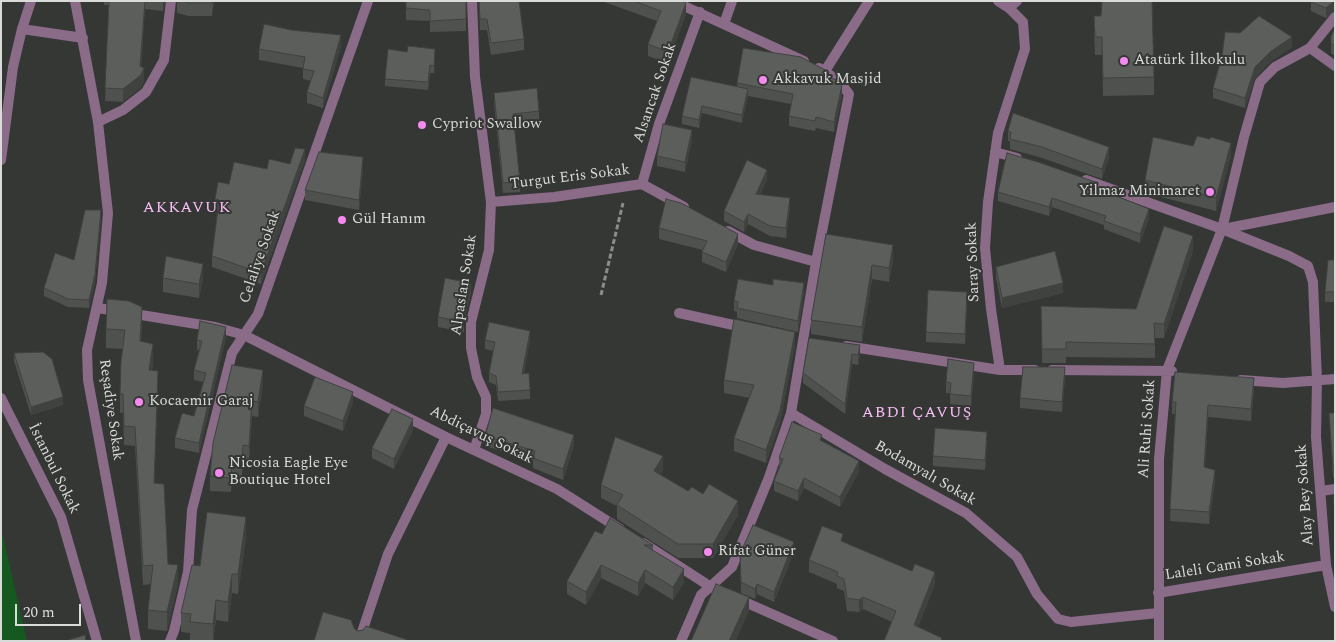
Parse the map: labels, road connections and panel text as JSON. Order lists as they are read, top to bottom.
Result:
{
  "streets": {
    "street": [
      "Alsancak Sokak",
      "Turgut Eris Sokak",
      "Celaliye Sokak",
      "Saray Sokak",
      "Alpaslan Sokak",
      "Reşadiye Sokak",
      "Ali Ruhi Sokak",
      "Abdiçavuş Sokak",
      "İstanbul Sokak",
      "Bodamyalı Sokak",
      "Alay Bey Sokak",
      "Laleli Cami Sokak"
    ]
  },
  "crossings": [
    ["Alsancak Sokak", "Turgut Eris Sokak"],
    ["Turgut Eris Sokak", "Alpaslan Sokak"],
    ["Celaliye Sokak", "Abdiçavuş Sokak"],
    ["Alpaslan Sokak", "Abdiçavuş Sokak"],
    ["Reşadiye Sokak", "Abdiçavuş Sokak"],
    ["Ali Ruhi Sokak", "Bodamyalı Sokak"],
    ["Ali Ruhi Sokak", "Alay Bey Sokak"],
    ["Ali Ruhi Sokak", "Laleli Cami Sokak"],
    ["Alay Bey Sokak", "Laleli Cami Sokak"]
  ],
  "districts": ["AKKAVUK", "ABDI ÇAVUŞ"],
  "places": [
    "Atatürk İlkokulu",
    "Akkavuk Masjid",
    "Cypriot Swallow",
    "Yilmaz Minimaret",
    "Gül Hanım",
    "Kocaemir Garaj",
    "Nicosia Eagle Eye Boutique Hotel",
    "Rifat Güner"
  ],
  "scale_bar": "20 m"
}
